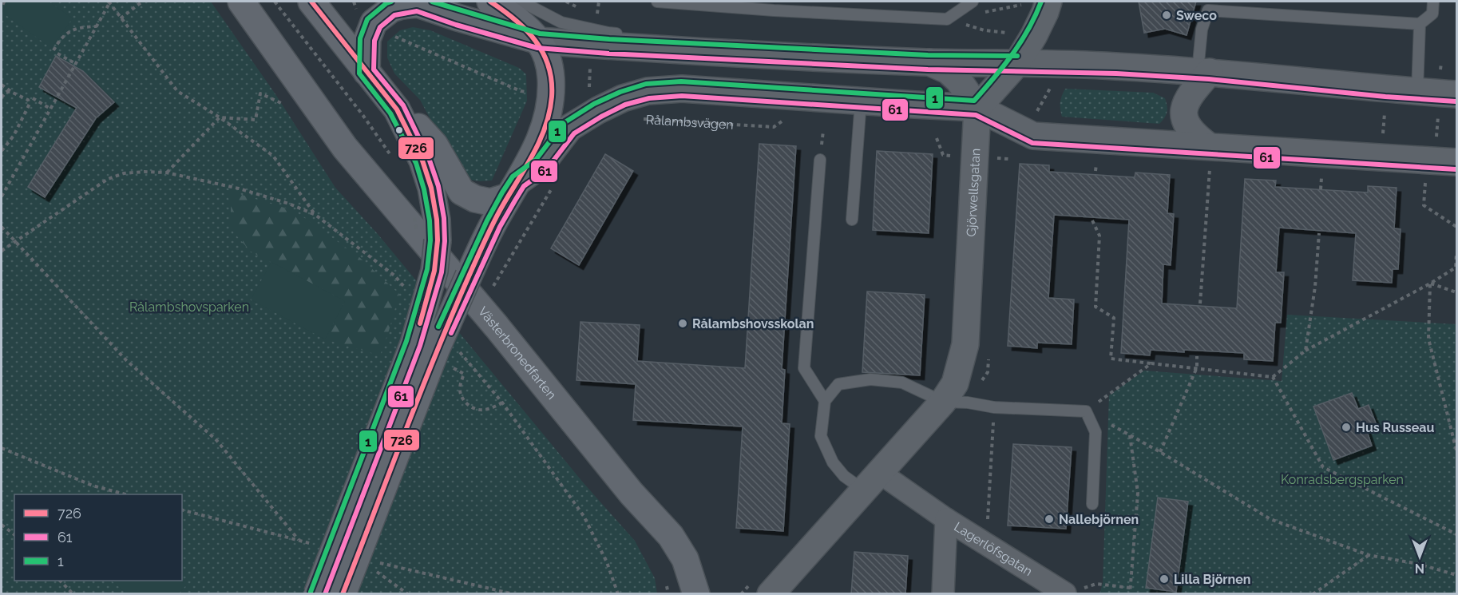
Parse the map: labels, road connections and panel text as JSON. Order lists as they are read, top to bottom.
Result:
{
  "streets": {
    "main road": ["Västerbronedfarten"],
    "street": ["Gjörwellsgatan", "Lagerlöfsgatan"],
    "path": ["Rålambsvägen"]
  },
  "crossings": [
    ["Gjörwellsgatan", "Lagerlöfsgatan"]
  ],
  "parks": ["Rålambshovsparken", "Konradsbergsparken"],
  "places": [
    "Sweco",
    "Rålambshovsskolan",
    "Hus Russeau",
    "Nallebjörnen",
    "Lilla Björnen"
  ],
  "lines": ["transit line 726", "transit line 1", "transit line 61"],
  "legend": ["726", "61", "1"],
  "north": "bottom"
}
